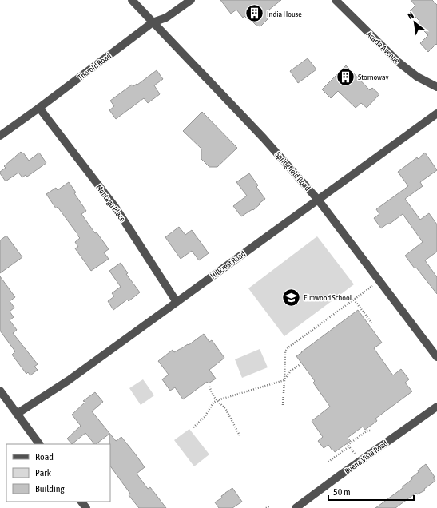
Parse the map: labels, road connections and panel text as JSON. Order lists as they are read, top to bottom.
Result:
{
  "streets": {
    "street": [
      "Acacia Avenue",
      "Thorold Road",
      "Springfield Road",
      "Montagu Place",
      "Hillcrest Road",
      "Buena Vista Road"
    ]
  },
  "crossings": [
    ["Thorold Road", "Springfield Road"],
    ["Thorold Road", "Montagu Place"],
    ["Springfield Road", "Hillcrest Road"],
    ["Montagu Place", "Hillcrest Road"]
  ],
  "places": {
    "building": ["India House", "Stornoway"],
    "school or university": ["Elmwood School"]
  },
  "legend": ["Road", "Park", "Building"],
  "scale_bar": "50 m",
  "north": "top left"
}
